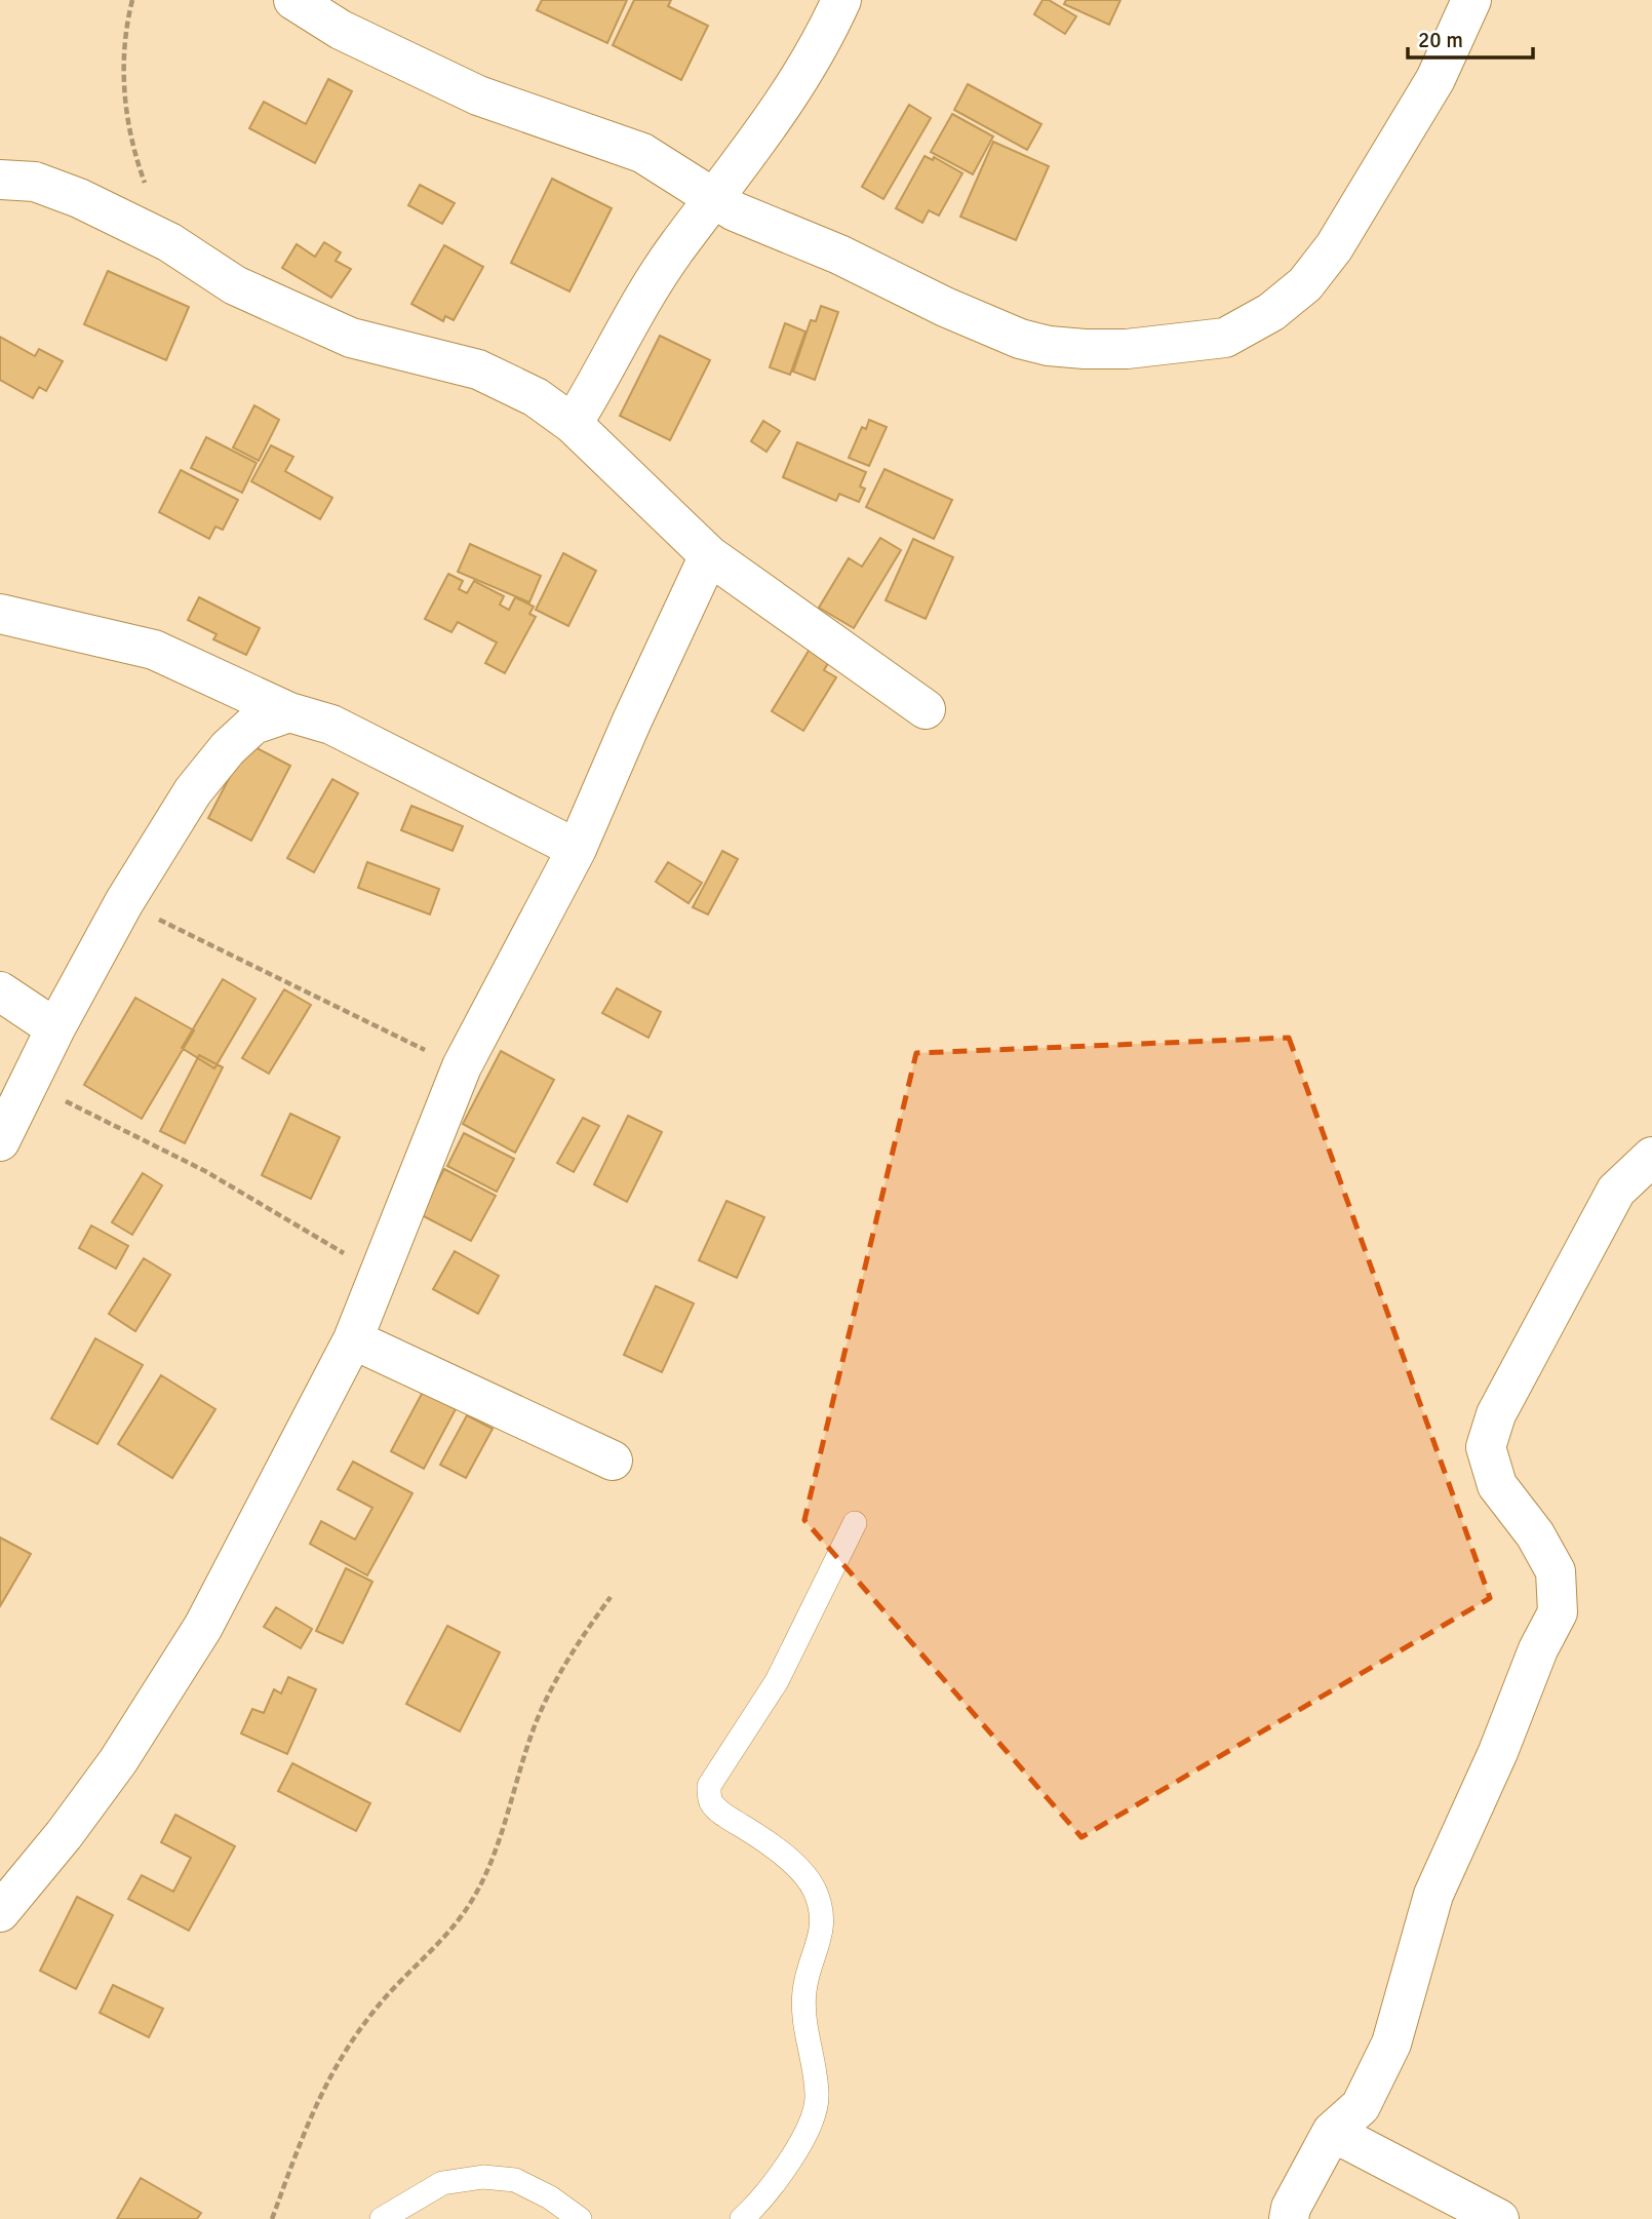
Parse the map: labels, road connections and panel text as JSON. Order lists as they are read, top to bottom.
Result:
{
  "scale_bar": "20 m"
}
